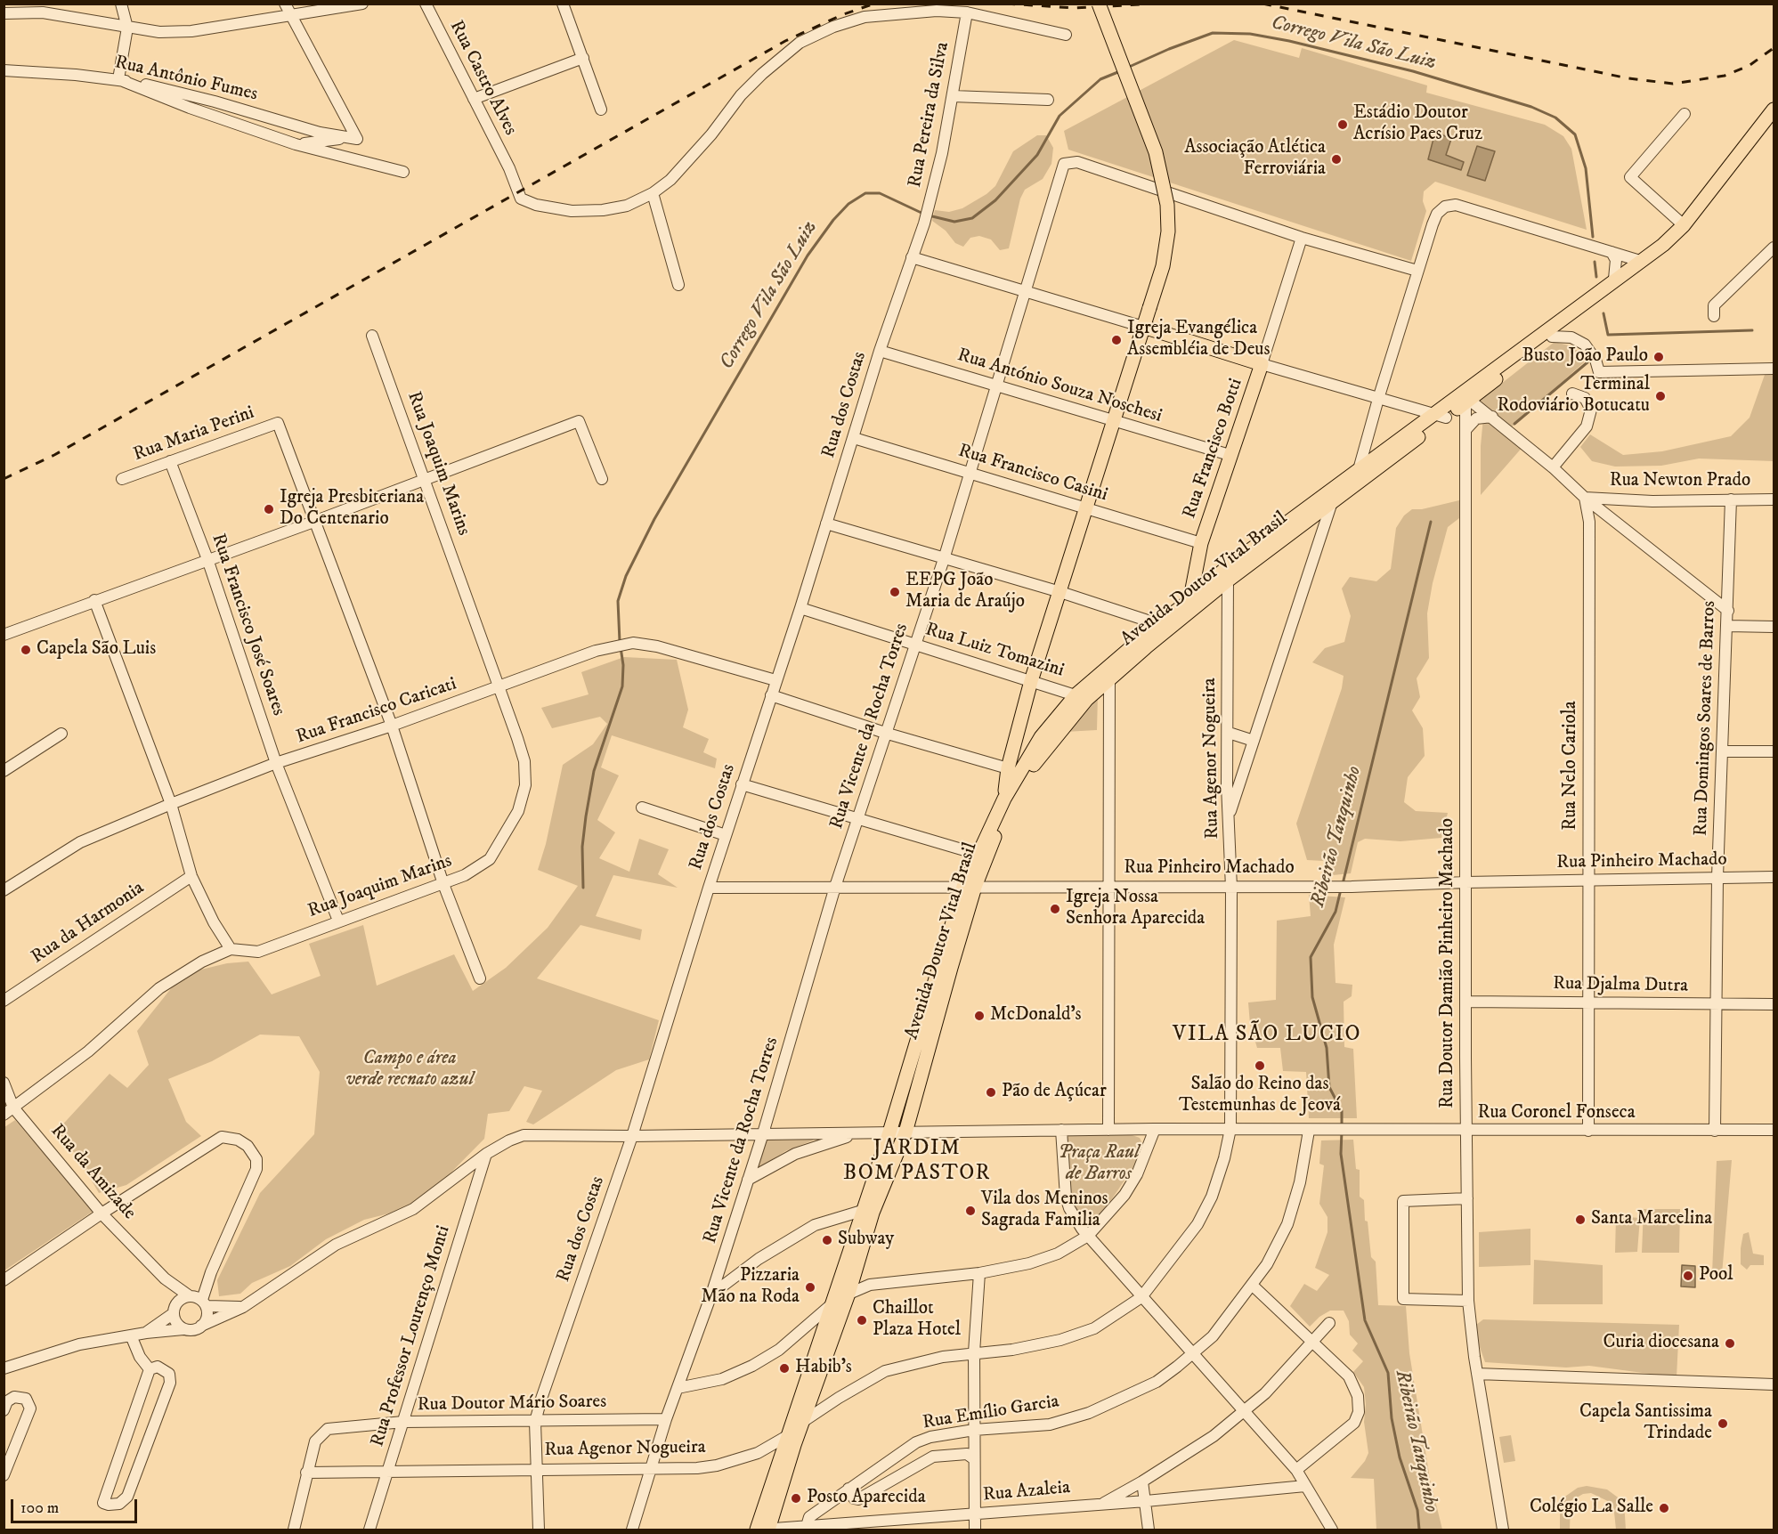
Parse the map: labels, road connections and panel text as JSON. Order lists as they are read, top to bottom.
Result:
{
  "streets": {
    "main road": ["Rua Francisco Botti", "Avenida Doutor Vital Brasil"],
    "street": [
      "Rua Castro Alves",
      "Rua Antônio Fumes",
      "Rua Pereira da Silva",
      "Rua António Souza Noschesi",
      "Rua dos Costas",
      "Rua Maria Perini",
      "Rua Joaquim Marins",
      "Rua Francisco Casini",
      "Rua Newton Prado",
      "Rua Francisco José Soares",
      "Rua Luiz Tomazini",
      "Rua Francisco Caricati",
      "Rua Domingos Soares de Barros",
      "Rua Vicente da Rocha Torres",
      "Rua Agenor Nogueira",
      "Rua Nelo Cariola",
      "Rua Pinheiro Machado",
      "Rua da Harmonia",
      "Rua Doutor Damião Pinheiro Machado",
      "Rua Djalma Dutra",
      "Rua Coronel Fonseca",
      "Rua da Amizade",
      "Rua Professor Lourenço Monti",
      "Rua Doutor Mário Soares",
      "Rua Emílio Garcia",
      "Rua Azaleia"
    ]
  },
  "crossings": [
    ["Rua Pereira da Silva", "Rua dos Costas"],
    ["Rua António Souza Noschesi", "Rua dos Costas"],
    ["Rua António Souza Noschesi", "Rua Francisco Botti"],
    ["Rua António Souza Noschesi", "Rua Vicente da Rocha Torres"],
    ["Rua dos Costas", "Rua Francisco Casini"],
    ["Rua dos Costas", "Rua Luiz Tomazini"],
    ["Rua dos Costas", "Rua Francisco Caricati"],
    ["Rua dos Costas", "Rua Agenor Nogueira"],
    ["Rua dos Costas", "Rua Pinheiro Machado"],
    ["Rua dos Costas", "Rua Doutor Mário Soares"],
    ["Rua Maria Perini", "Rua Francisco José Soares"],
    ["Rua Francisco Botti", "Rua Francisco Casini"],
    ["Rua Francisco Botti", "Avenida Doutor Vital Brasil"],
    ["Rua Francisco Botti", "Rua Vicente da Rocha Torres"],
    ["Rua Joaquim Marins", "Rua Francisco José Soares"],
    ["Rua Joaquim Marins", "Rua Francisco Caricati"],
    ["Rua Joaquim Marins", "Rua da Amizade"],
    ["Rua Francisco Casini", "Rua Vicente da Rocha Torres"],
    ["Rua Newton Prado", "Rua Domingos Soares de Barros"],
    ["Rua Newton Prado", "Rua Nelo Cariola"],
    ["Avenida Doutor Vital Brasil", "Rua Luiz Tomazini"],
    ["Avenida Doutor Vital Brasil", "Rua Agenor Nogueira"],
    ["Avenida Doutor Vital Brasil", "Rua Pinheiro Machado"],
    ["Avenida Doutor Vital Brasil", "Rua Doutor Damião Pinheiro Machado"],
    ["Avenida Doutor Vital Brasil", "Rua Coronel Fonseca"],
    ["Avenida Doutor Vital Brasil", "Rua Azaleia"],
    ["Rua Francisco José Soares", "Rua Francisco Caricati"],
    ["Rua Luiz Tomazini", "Rua Vicente da Rocha Torres"],
    ["Rua Domingos Soares de Barros", "Rua Pinheiro Machado"],
    ["Rua Domingos Soares de Barros", "Rua Djalma Dutra"],
    ["Rua Domingos Soares de Barros", "Rua Coronel Fonseca"],
    ["Rua Vicente da Rocha Torres", "Rua Agenor Nogueira"],
    ["Rua Vicente da Rocha Torres", "Rua Pinheiro Machado"],
    ["Rua Vicente da Rocha Torres", "Rua Doutor Mário Soares"],
    ["Rua Agenor Nogueira", "Rua Pinheiro Machado"],
    ["Rua Agenor Nogueira", "Rua Coronel Fonseca"],
    ["Rua Agenor Nogueira", "Rua Professor Lourenço Monti"],
    ["Rua Agenor Nogueira", "Rua Doutor Mário Soares"],
    ["Rua Nelo Cariola", "Rua Pinheiro Machado"],
    ["Rua Nelo Cariola", "Rua Djalma Dutra"],
    ["Rua Nelo Cariola", "Rua Coronel Fonseca"],
    ["Rua Pinheiro Machado", "Rua Doutor Damião Pinheiro Machado"],
    ["Rua Doutor Damião Pinheiro Machado", "Rua Djalma Dutra"],
    ["Rua Doutor Damião Pinheiro Machado", "Rua Coronel Fonseca"],
    ["Rua Coronel Fonseca", "Rua Emílio Garcia"],
    ["Rua Professor Lourenço Monti", "Rua Doutor Mário Soares"],
    ["Rua Emílio Garcia", "Rua Azaleia"]
  ],
  "districts": ["VILA SÃO LUCIO", "JARDIM BOM PASTOR"],
  "water": ["Corrego Vila São Luiz", "Ribeirão Tanquinho"],
  "parks": ["Campo e área verde recnato azul", "Praça Raul de Barros"],
  "places": [
    "Estádio Doutor Acrísio Paes Cruz",
    "Associação Atlética Ferroviária",
    "Igreja Evangélica Assembléia de Deus",
    "Busto João Paulo",
    "Terminal Rodoviário Botucatu",
    "Igreja Presbiteriana Do Centenario",
    "EEPG João Maria de Araújo",
    "Capela São Luis",
    "Igreja Nossa Senhora Aparecida",
    "McDonald's",
    "Salão do Reino das Testemunhas de Jeová",
    "Pão de Açúcar",
    "Vila dos Meninos Sagrada Familia",
    "Santa Marcelina",
    "Subway",
    "Pool",
    "Pizzaria Mão na Roda",
    "Chaillot Plaza Hotel",
    "Curia diocesana",
    "Habib's",
    "Capela Santissima Trindade",
    "Posto Aparecida",
    "Colégio La Salle"
  ],
  "scale_bar": "100 m"
}
